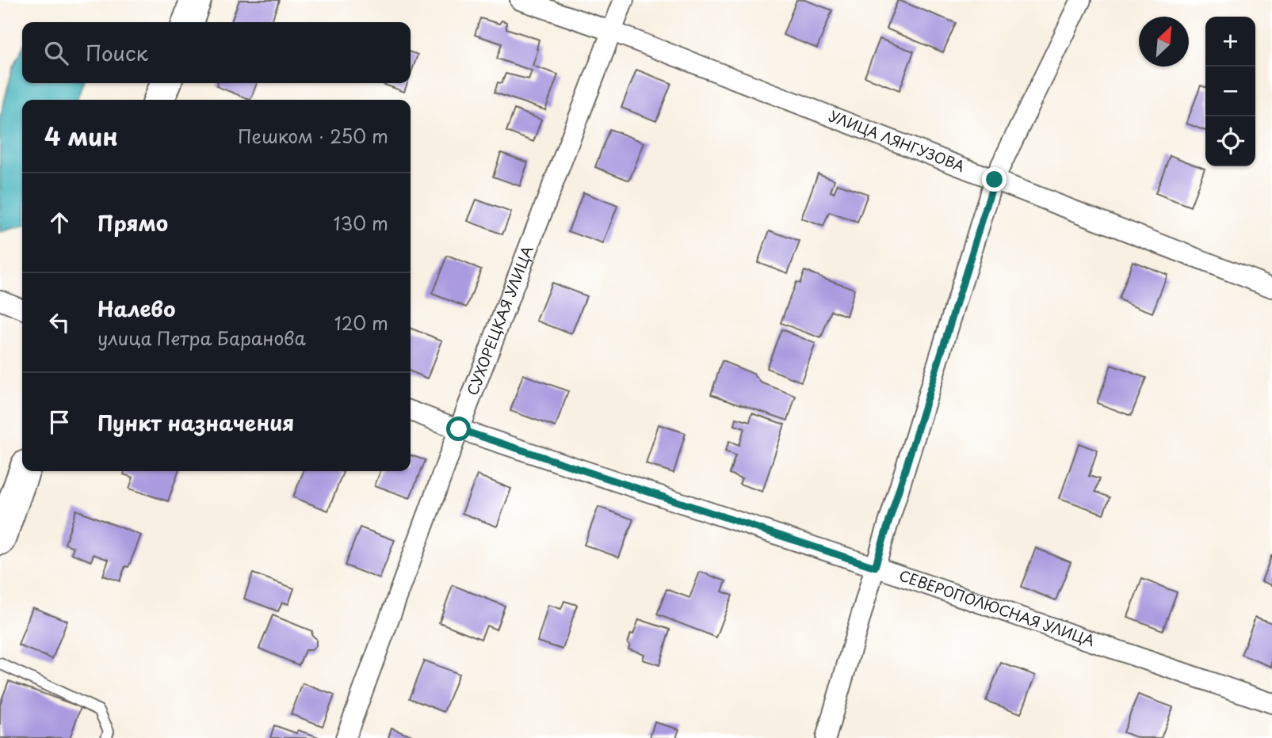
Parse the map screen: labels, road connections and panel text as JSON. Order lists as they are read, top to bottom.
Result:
{
  "streets": {
    "street": ["УЛИЦА ЛЯНГУЗОВА", "СУХОРЕЦКАЯ УЛИЦА", "СЕВЕРОПОЛЮСНАЯ УЛИЦА"]
  },
  "crossings": [
    ["УЛИЦА ЛЯНГУЗОВА", "СУХОРЕЦКАЯ УЛИЦА"],
    ["СУХОРЕЦКАЯ УЛИЦА", "СЕВЕРОПОЛЮСНАЯ УЛИЦА"]
  ],
  "north": "top right",
  "page": {
    "map_buttons": ["+", "−"],
    "search": "Поиск",
    "heading": ["4 мин", "Пешком · 250 m"],
    "list": [
      ["Прямо", "130 m"],
      ["Налево", "улица Петра Баранова", "120 m"],
      "Пункт назначения"
    ]
  }
}
